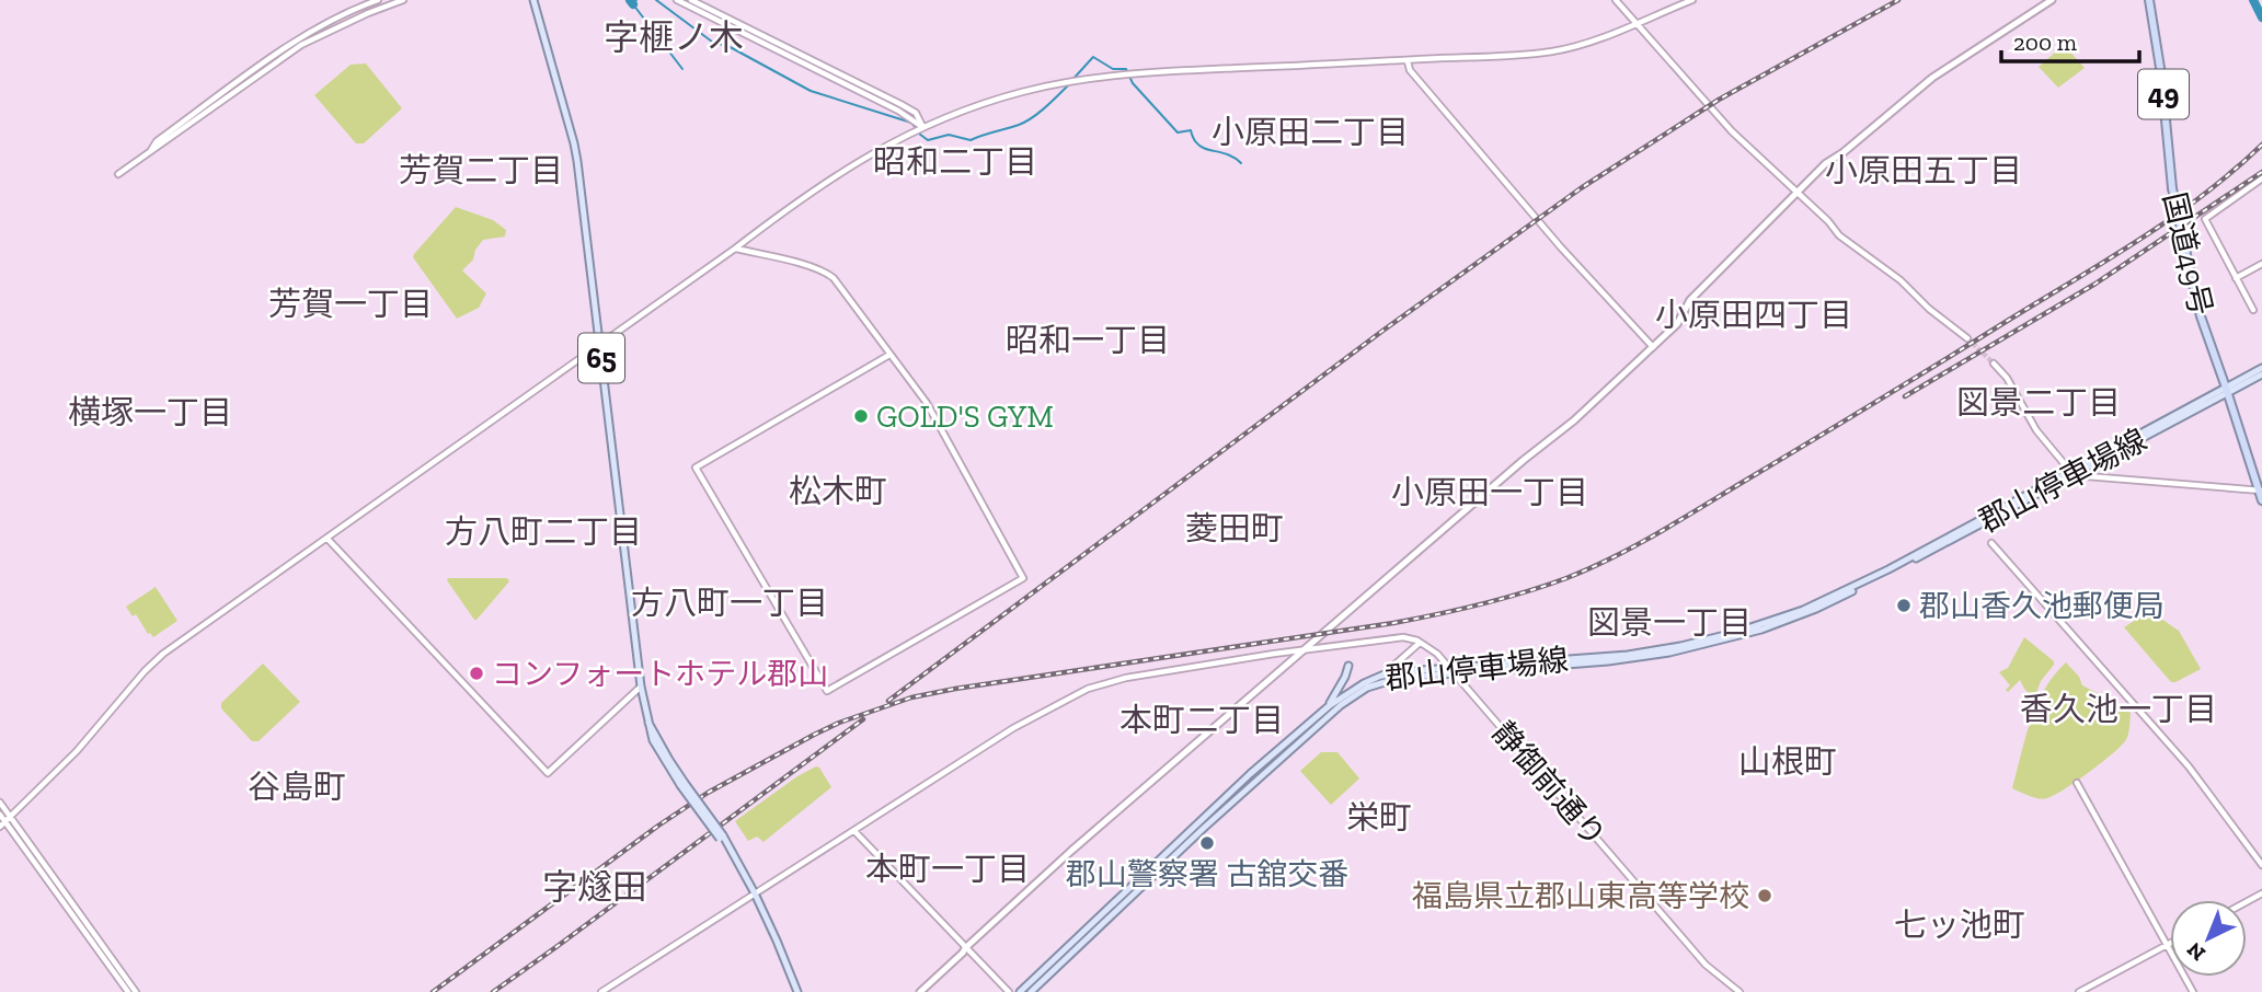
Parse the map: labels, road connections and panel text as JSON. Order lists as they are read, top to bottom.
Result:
{
  "streets": {
    "highway": ["49", "国道49号"],
    "main road": ["65", "郡山停車場線"],
    "street": ["静御前通り"]
  },
  "crossings": [
    ["国道49号", "郡山停車場線"],
    ["郡山停車場線", "静御前通り"]
  ],
  "districts": [
    "字榧ノ木",
    "小原田二丁目",
    "昭和二丁目",
    "芳賀二丁目",
    "小原田五丁目",
    "芳賀一丁目",
    "小原田四丁目",
    "昭和一丁目",
    "図景二丁目",
    "横塚一丁目",
    "松木町",
    "小原田一丁目",
    "菱田町",
    "方八町二丁目",
    "方八町一丁目",
    "図景一丁目",
    "香久池一丁目",
    "本町二丁目",
    "山根町",
    "谷島町",
    "栄町",
    "本町一丁目",
    "字燧田",
    "七ッ池町"
  ],
  "places": [
    "GOLD'S GYM",
    "郡山香久池郵便局",
    "コンフォートホテル郡山",
    "郡山警察署 古舘交番",
    "福島県立郡山東高等学校"
  ],
  "scale_bar": "200 m",
  "north": "bottom left"
}
